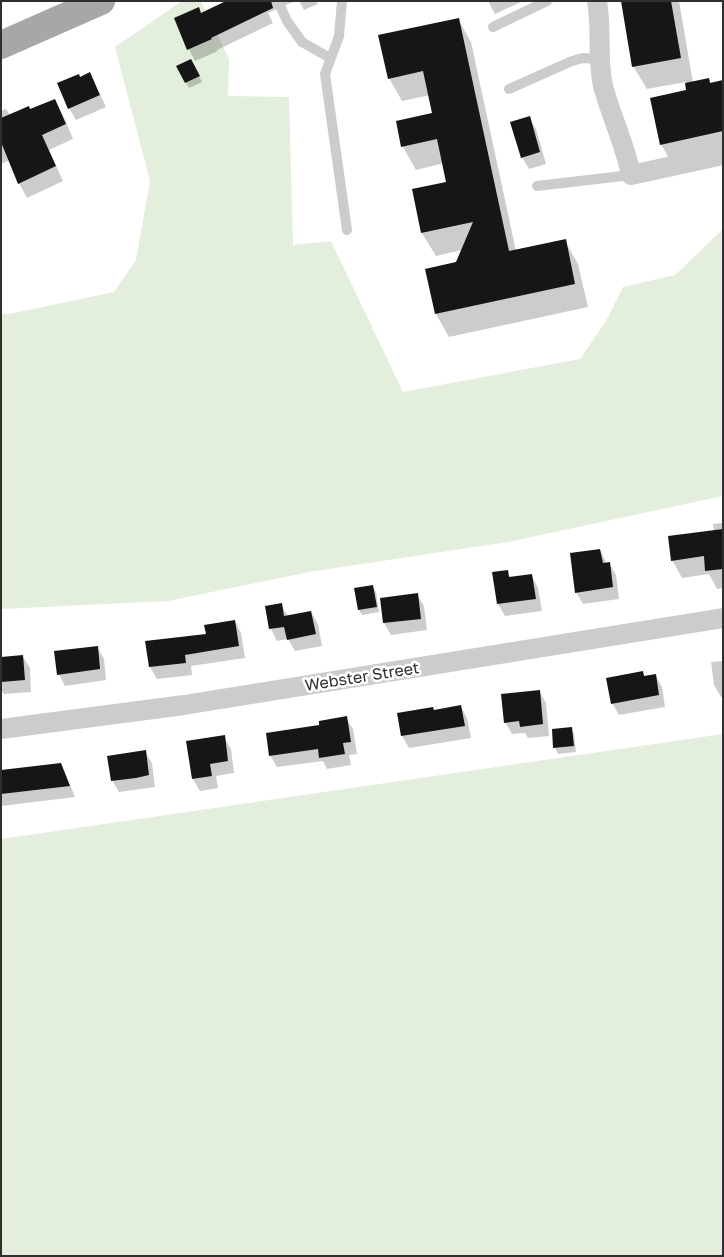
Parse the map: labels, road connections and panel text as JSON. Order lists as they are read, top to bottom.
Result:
{
  "streets": {
    "street": ["Webster Street"]
  }
}
